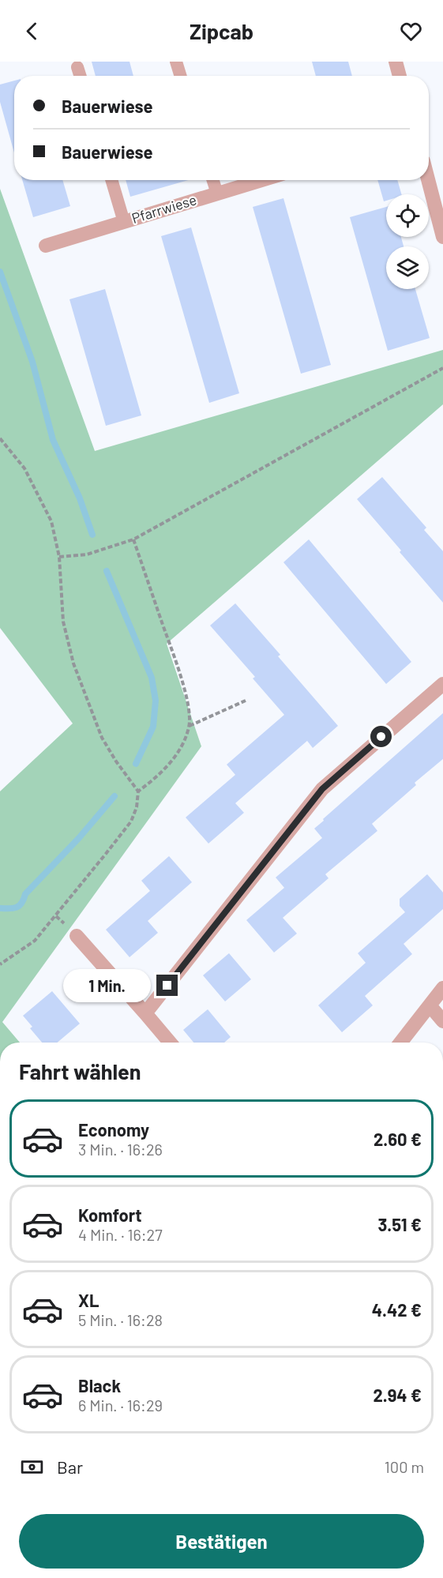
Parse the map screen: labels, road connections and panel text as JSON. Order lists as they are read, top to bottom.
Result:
{
  "streets": {
    "street": ["Pfarrwiese"]
  },
  "page": {
    "header": "Zipcab",
    "banner": ["Bauerwiese", "Bauerwiese"],
    "bubble": "1 Min.",
    "heading": "Fahrt wählen",
    "list": [
      {
        "name": "Economy",
        "note": "3 Min. · 16:26",
        "value": "2.60 €"
      },
      {
        "name": "Komfort",
        "note": "4 Min. · 16:27",
        "value": "3.51 €"
      },
      {
        "name": "XL",
        "note": "5 Min. · 16:28",
        "value": "4.42 €"
      },
      {
        "name": "Black",
        "note": "6 Min. · 16:29",
        "value": "2.94 €"
      }
    ],
    "pay": ["Bar", "100 m"],
    "buttons": "Bestätigen"
  }
}
